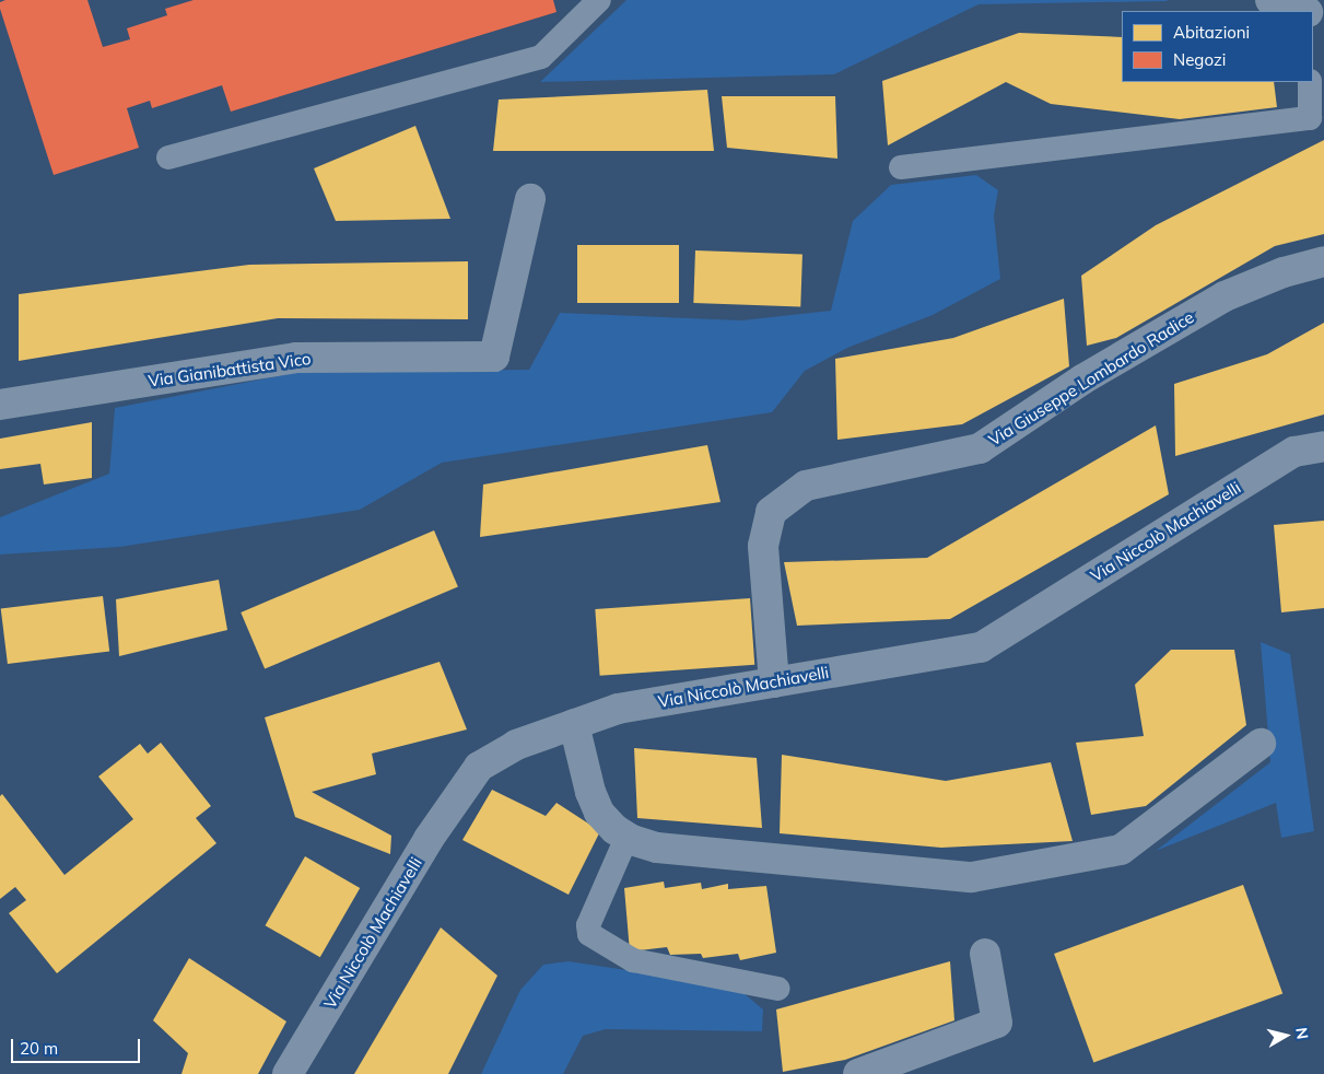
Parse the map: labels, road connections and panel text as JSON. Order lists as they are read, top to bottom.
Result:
{
  "streets": {
    "street": ["Via Gianibattista Vico", "Via Giuseppe Lombardo Radice", "Via Niccolò Machiavelli"]
  },
  "crossings": [
    ["Via Giuseppe Lombardo Radice", "Via Niccolò Machiavelli"]
  ],
  "legend": ["Abitazioni", "Negozi"],
  "scale_bar": "20 m",
  "north": "right"
}
